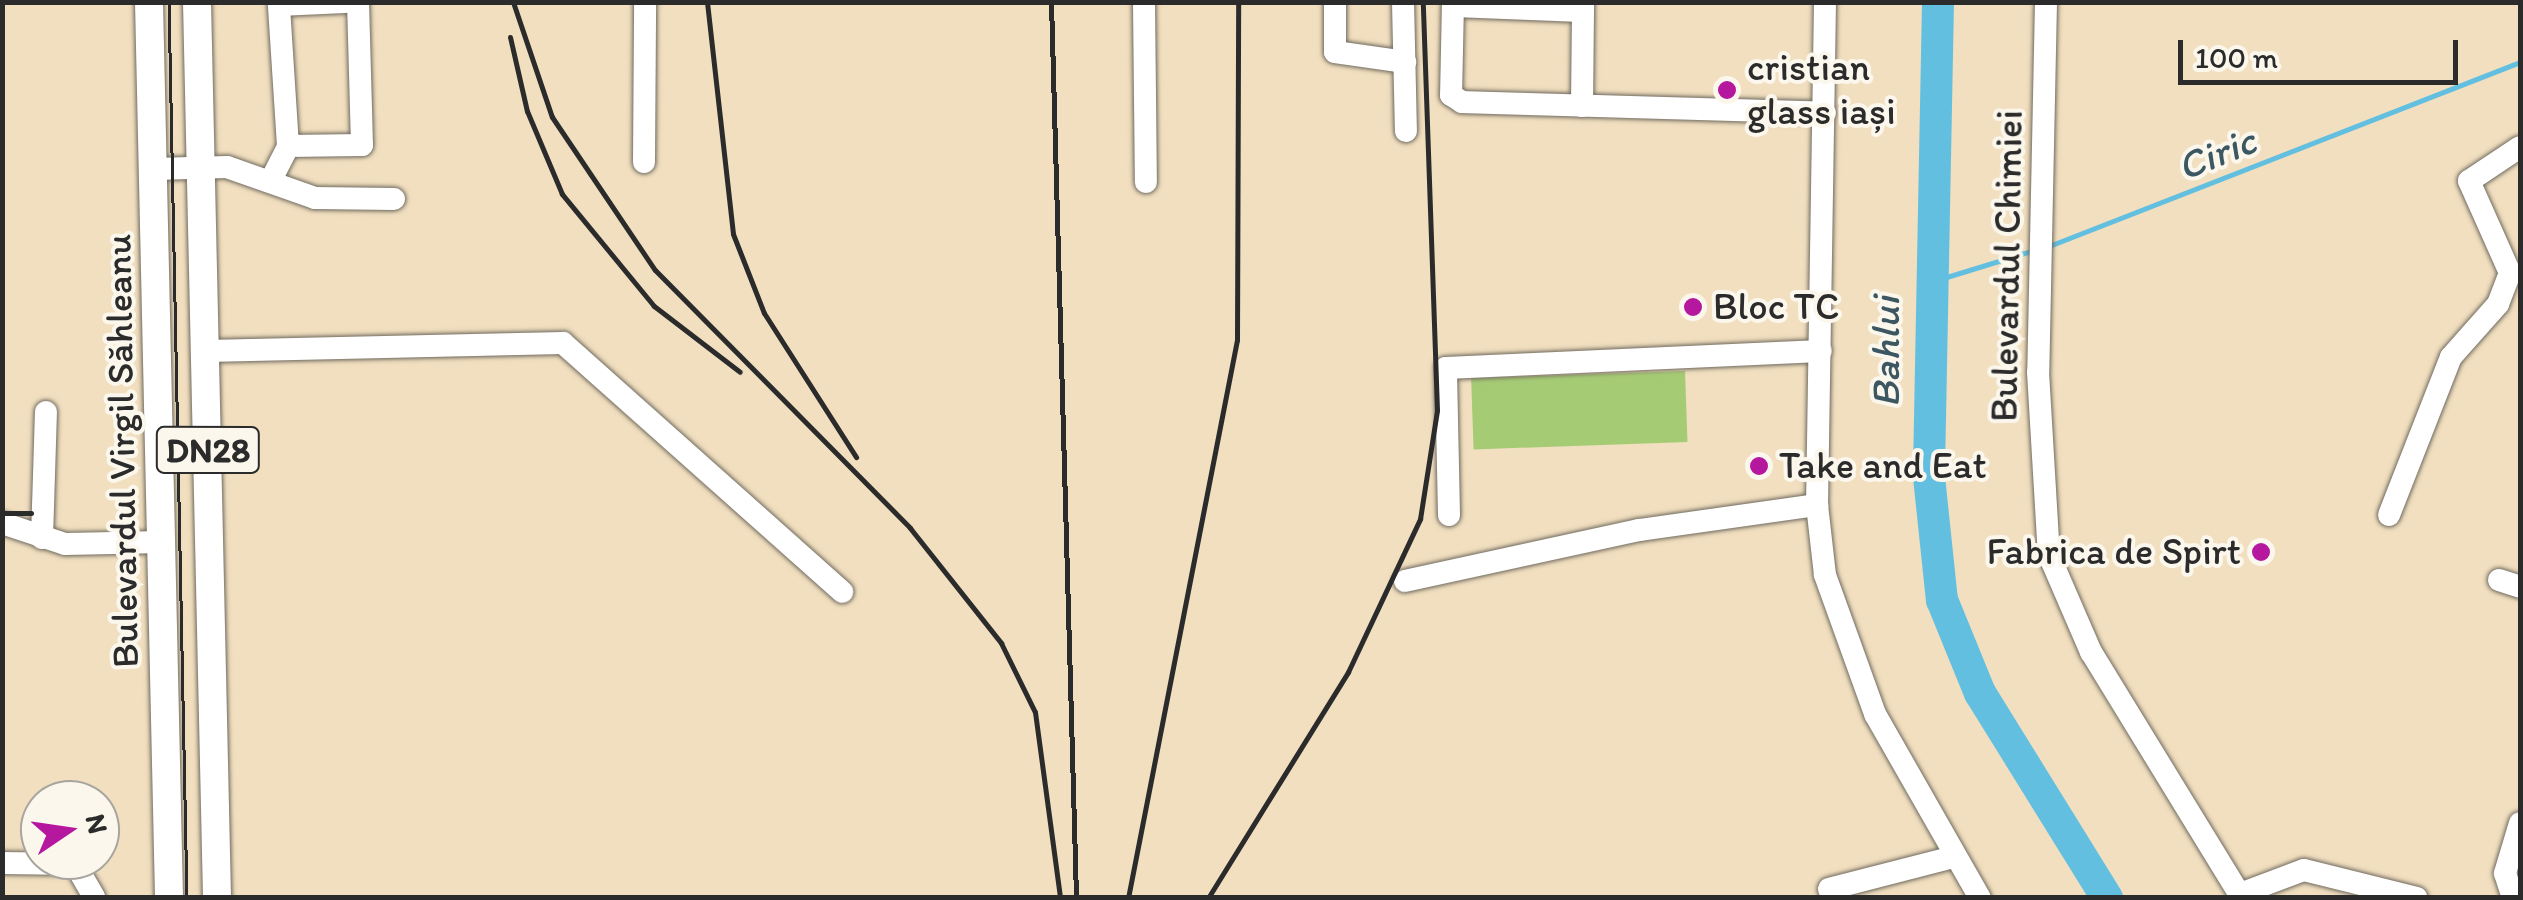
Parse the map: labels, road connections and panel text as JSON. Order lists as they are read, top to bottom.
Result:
{
  "streets": {
    "main road": ["DN28", "Bulevardul Virgil Săhleanu"],
    "street": ["Bulevardul Chimiei"]
  },
  "water": ["Ciric", "Bahlui"],
  "places": [
    "cristian glass iași",
    "Bloc TC",
    "Take and Eat",
    "Fabrica de Spirt"
  ],
  "scale_bar": "100 m",
  "north": "right"
}
